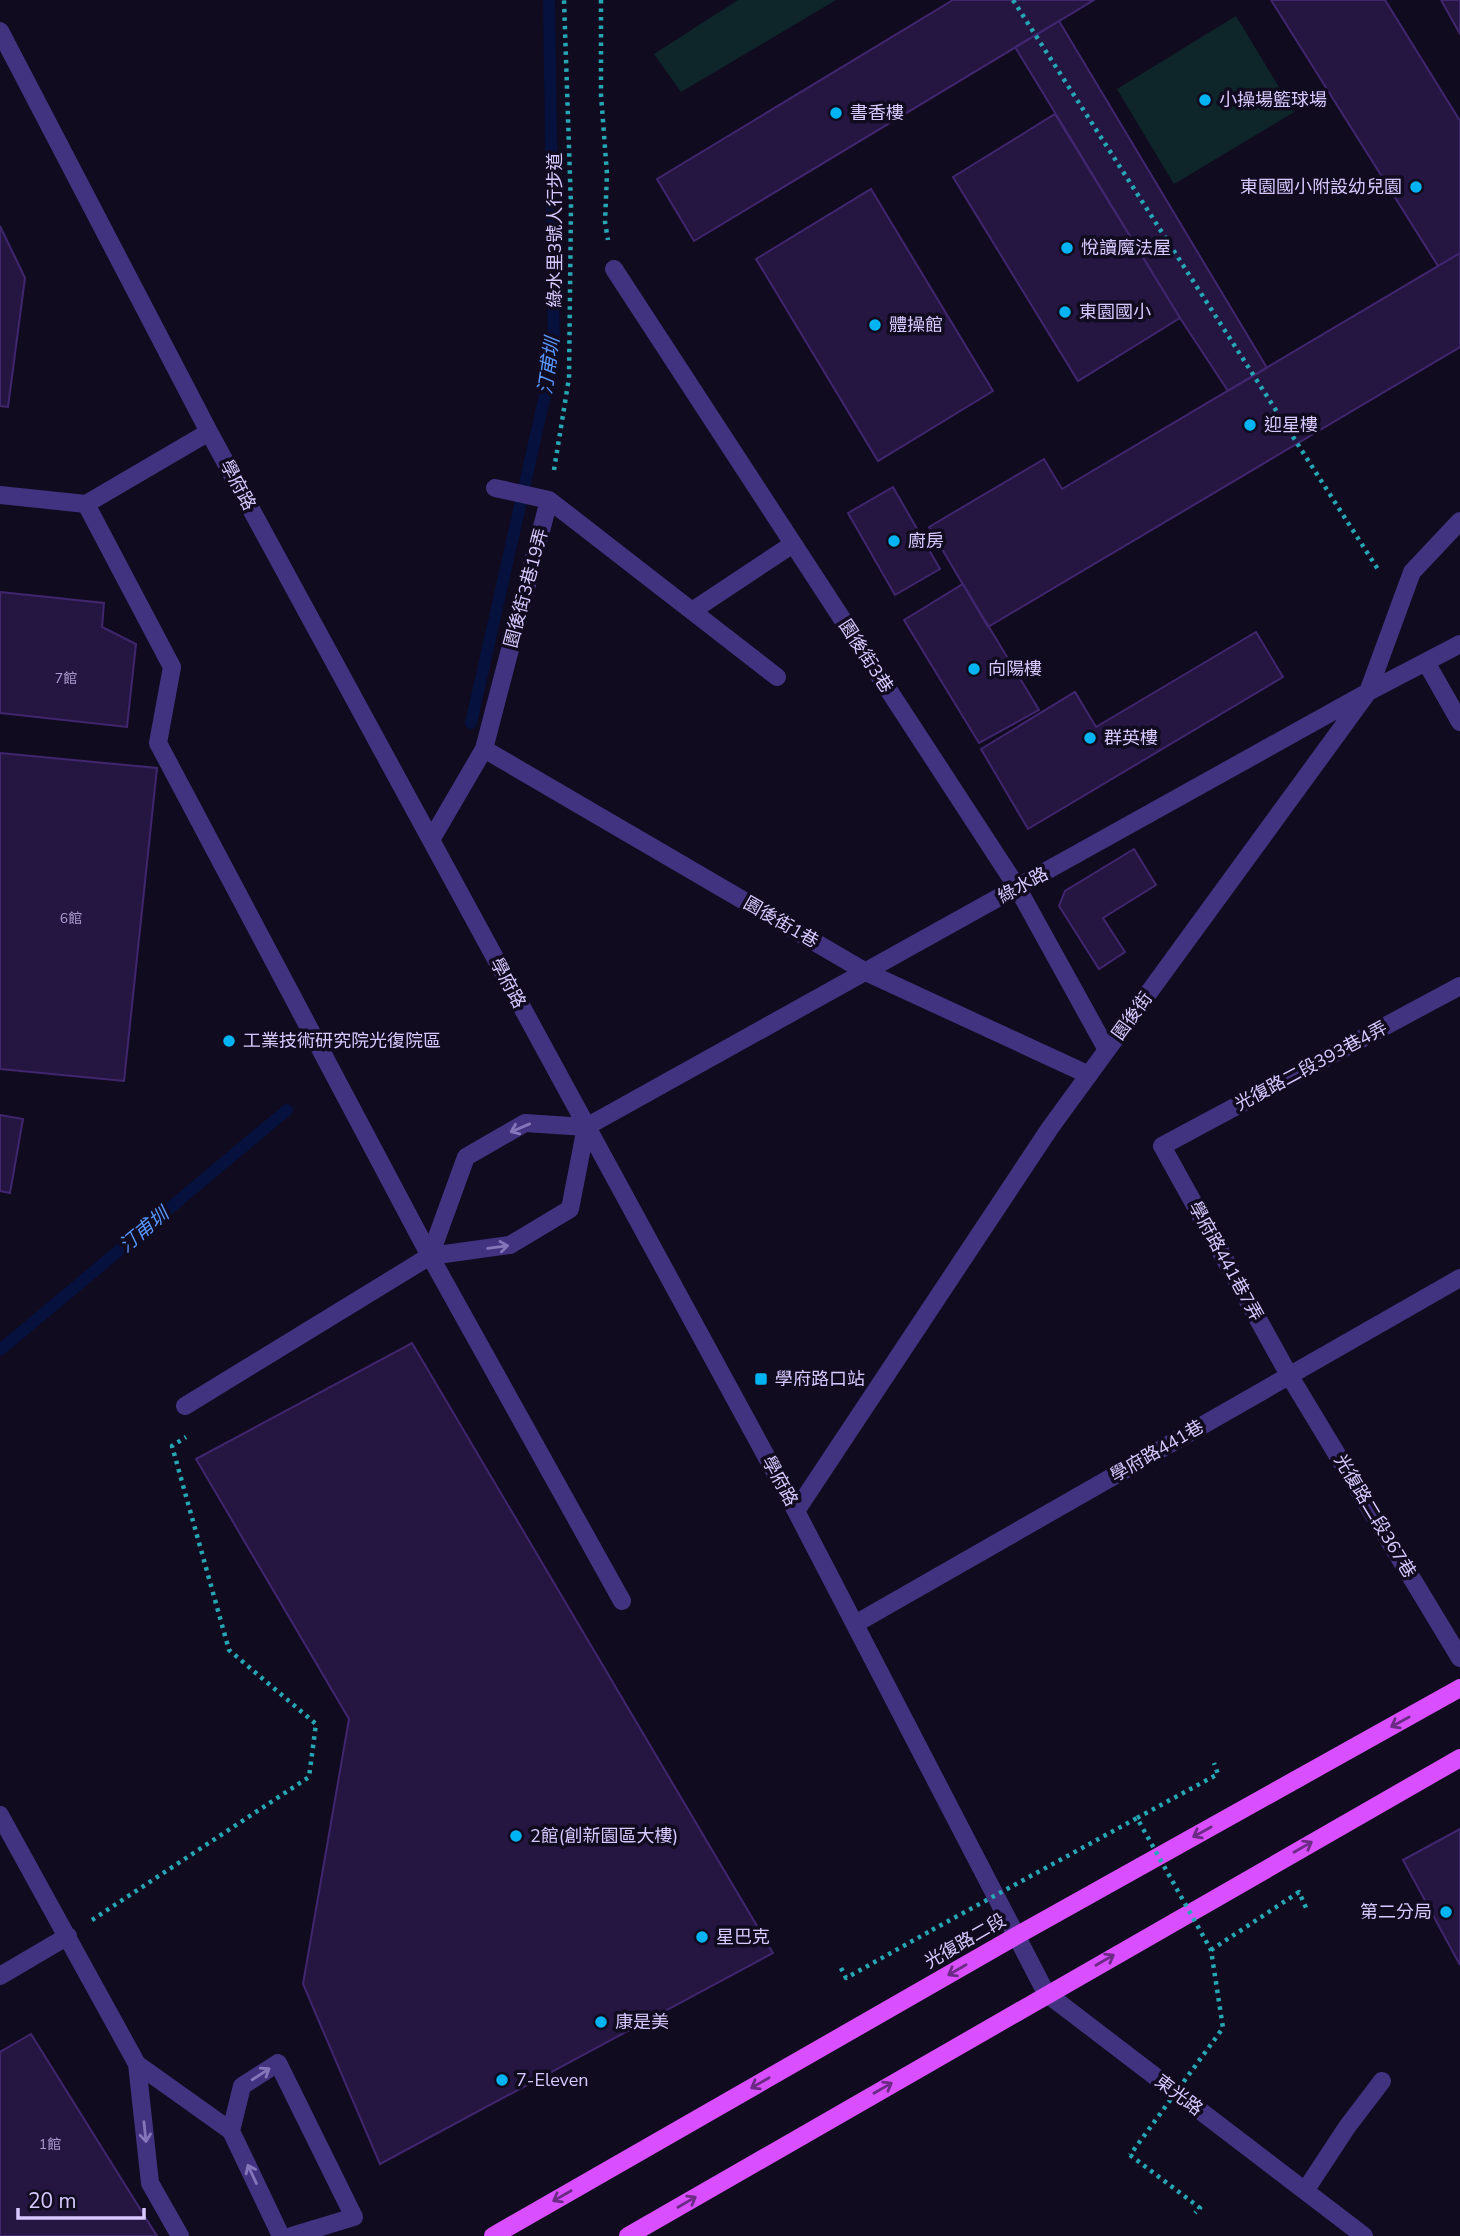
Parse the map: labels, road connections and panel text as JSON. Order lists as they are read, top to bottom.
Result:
{
  "streets": {
    "main road": ["光復路二段"],
    "street": [
      "學府路",
      "園後街3巷19弄",
      "園後街3巷",
      "綠水路",
      "園後街1巷",
      "園後街",
      "光復路二段393巷4弄",
      "學府路441巷7弄",
      "學府路441巷",
      "光復路二段367巷",
      "東光路"
    ],
    "path": ["綠水里3號人行步道"]
  },
  "crossings": [
    ["綠水里3號人行步道", "園後街3巷19弄"],
    ["學府路", "園後街3巷19弄"],
    ["學府路", "綠水路"],
    ["學府路", "園後街"],
    ["學府路", "學府路441巷"],
    ["學府路", "光復路二段"],
    ["學府路", "東光路"],
    ["園後街3巷19弄", "園後街1巷"],
    ["園後街3巷", "綠水路"],
    ["園後街3巷", "園後街"],
    ["綠水路", "園後街1巷"],
    ["綠水路", "園後街"],
    ["園後街1巷", "園後街"],
    ["光復路二段393巷4弄", "學府路441巷7弄"],
    ["學府路441巷7弄", "學府路441巷"],
    ["學府路441巷7弄", "光復路二段367巷"],
    ["學府路441巷", "光復路二段367巷"],
    ["光復路二段", "東光路"]
  ],
  "water": ["汀甫圳"],
  "places": {
    "other": [
      "小操場籃球場",
      "書香樓",
      "東園國小附設幼兒園",
      "悅讀魔法屋",
      "東園國小",
      "體操館",
      "迎星樓",
      "廚房",
      "向陽樓",
      "群英樓",
      "工業技術研究院光復院區",
      "2館(創新園區大樓)",
      "第二分局",
      "星巴克",
      "康是美",
      "7-Eleven"
    ],
    "transit": ["學府路口站"]
  },
  "house_numbers": ["7館", "6館", "1館"],
  "scale_bar": "20 m"
}
